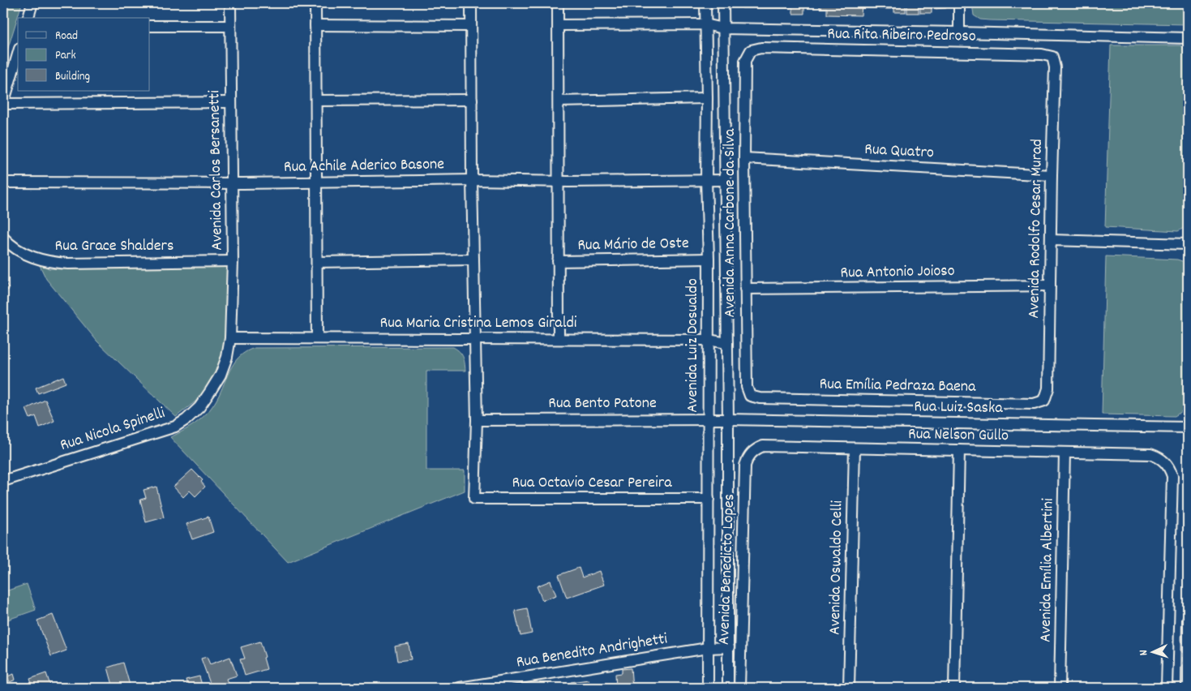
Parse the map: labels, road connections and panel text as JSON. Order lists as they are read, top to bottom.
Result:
{
  "streets": {
    "street": [
      "Rua Rita Ribeiro Pedroso",
      "Rua Quatro",
      "Rua Achile Aderico Basone",
      "Avenida Carlos Bersanetti",
      "Avenida Anna Carbone da Silva",
      "Avenida Rodolfo Cesar Murad",
      "Rua Mário de Oste",
      "Rua Grace Shalders",
      "Rua Antonio Joioso",
      "Rua Maria Cristina Lemos Giraldi",
      "Avenida Luiz Dosualdo",
      "Rua Emília Pedraza Baena",
      "Rua Bento Patone",
      "Rua Luiz Saska",
      "Rua Nicola Spinelli",
      "Rua Nelson Gullo",
      "Rua Octavio Cesar Pereira",
      "Avenida Oswaldo Celli",
      "Avenida Benedicto Lopes",
      "Avenida Emília Albertini",
      "Rua Benedito Andrighetti"
    ]
  },
  "crossings": [
    ["Rua Rita Ribeiro Pedroso", "Avenida Anna Carbone da Silva"],
    ["Rua Rita Ribeiro Pedroso", "Avenida Rodolfo Cesar Murad"],
    ["Rua Quatro", "Avenida Anna Carbone da Silva"],
    ["Rua Quatro", "Avenida Rodolfo Cesar Murad"],
    ["Rua Achile Aderico Basone", "Avenida Carlos Bersanetti"],
    ["Rua Achile Aderico Basone", "Avenida Luiz Dosualdo"],
    ["Avenida Carlos Bersanetti", "Rua Grace Shalders"],
    ["Avenida Carlos Bersanetti", "Rua Maria Cristina Lemos Giraldi"],
    ["Avenida Carlos Bersanetti", "Rua Nicola Spinelli"],
    ["Avenida Anna Carbone da Silva", "Rua Antonio Joioso"],
    ["Avenida Anna Carbone da Silva", "Rua Emília Pedraza Baena"],
    ["Avenida Rodolfo Cesar Murad", "Rua Antonio Joioso"],
    ["Avenida Rodolfo Cesar Murad", "Rua Emília Pedraza Baena"],
    ["Rua Mário de Oste", "Avenida Luiz Dosualdo"],
    ["Rua Maria Cristina Lemos Giraldi", "Avenida Luiz Dosualdo"],
    ["Rua Maria Cristina Lemos Giraldi", "Rua Nicola Spinelli"],
    ["Avenida Luiz Dosualdo", "Rua Bento Patone"],
    ["Avenida Luiz Dosualdo", "Rua Luiz Saska"],
    ["Avenida Luiz Dosualdo", "Rua Octavio Cesar Pereira"],
    ["Avenida Luiz Dosualdo", "Rua Benedito Andrighetti"],
    ["Rua Bento Patone", "Rua Luiz Saska"],
    ["Rua Bento Patone", "Rua Octavio Cesar Pereira"],
    ["Rua Nelson Gullo", "Avenida Oswaldo Celli"],
    ["Rua Nelson Gullo", "Avenida Benedicto Lopes"],
    ["Rua Nelson Gullo", "Avenida Emília Albertini"]
  ],
  "legend": ["Road", "Park", "Building"],
  "north": "left"
}
